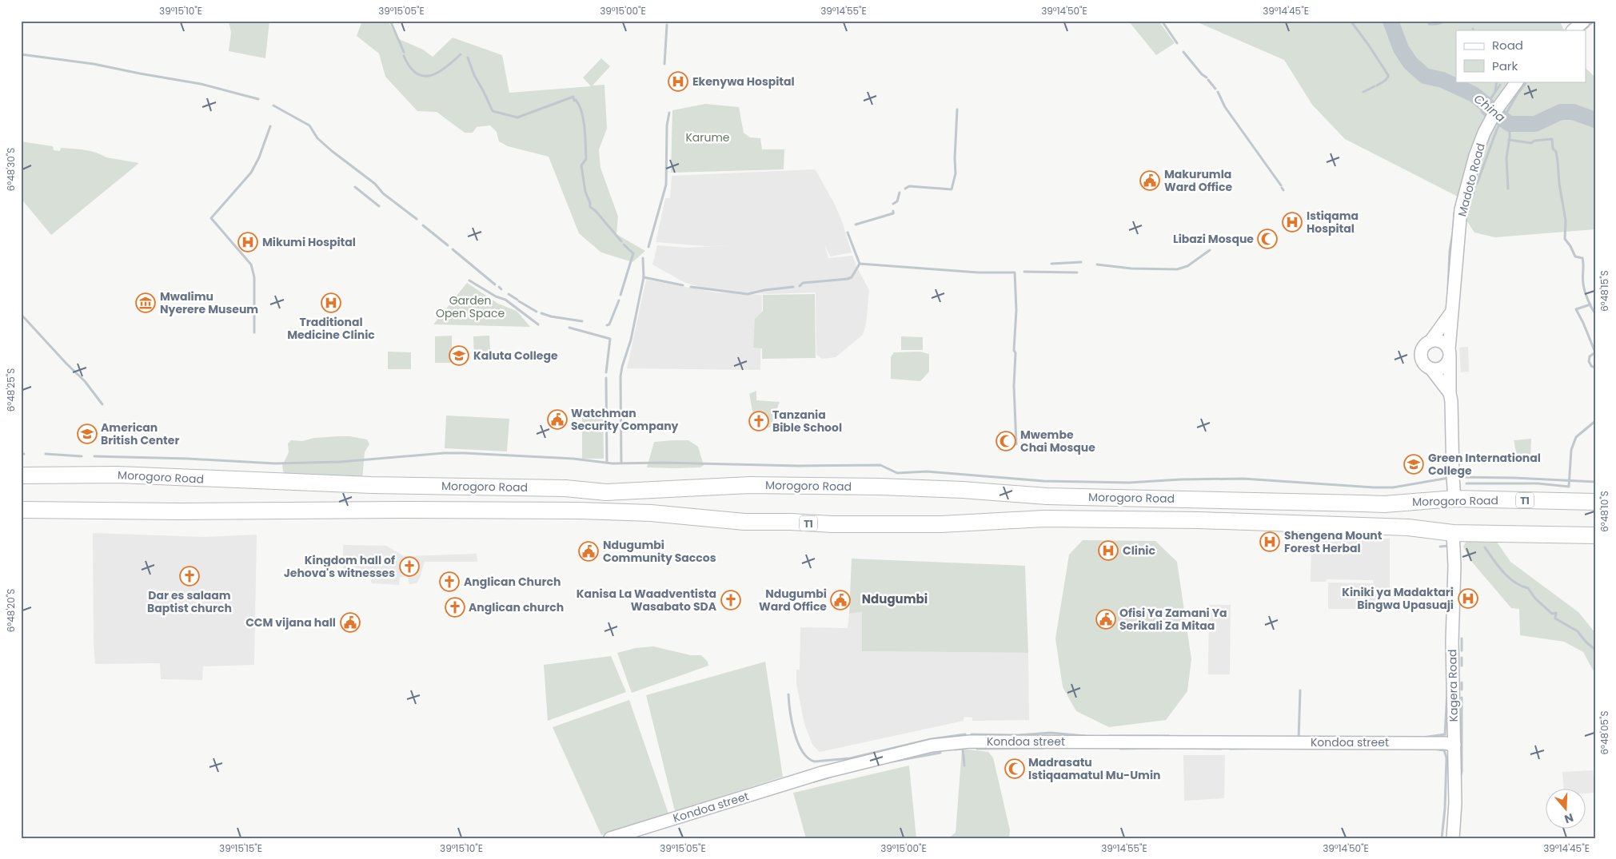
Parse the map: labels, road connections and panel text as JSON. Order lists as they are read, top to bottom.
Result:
{
  "streets": {
    "highway": ["Morogoro Road", "T1"],
    "street": ["Madoto Road", "Kagera Road", "Kondoa street"]
  },
  "crossings": [
    ["Madoto Road", "Morogoro Road"],
    ["Morogoro Road", "Kagera Road"],
    ["Kagera Road", "Kondoa street"]
  ],
  "districts": ["Ndugumbi"],
  "water": ["China"],
  "parks": ["Karume", "Garden Open Space"],
  "places": {
    "hospital": [
      "Ekenywa Hospital",
      "Istiqama Hospital",
      "Mikumi Hospital",
      "Traditional Medicine Clinic",
      "Shengena Mount Forest Herbal",
      "Clinic",
      "Kiniki ya Madaktari Bingwa Upasuaji"
    ],
    "public building": [
      "Makurumla Ward Office",
      "Watchman Security Company",
      "Ndugumbi Community Saccos",
      "Ndugumbi Ward Office",
      "Ofisi Ya Zamani Ya Serikali Za Mitaa",
      "CCM vijana hall"
    ],
    "mosque": ["Libazi Mosque", "Mwembe Chai Mosque", "Madrasatu Istiqaamatul Mu-Umin"],
    "museum": ["Mwalimu Nyerere Museum"],
    "school or university": ["Kaluta College", "American British Center", "Green International College"],
    "church": [
      "Tanzania Bible School",
      "Kingdom hall of Jehova's witnesses",
      "Dar es salaam Baptist church",
      "Anglican Church",
      "Kanisa La Waadventista Wasabato SDA",
      "Anglican church"
    ]
  },
  "legend": ["Road", "Park"],
  "north": "bottom",
  "coordinates": [
    "39°15'10\"E",
    "39°15'05\"E",
    "39°15'00\"E",
    "39°14'55\"E",
    "39°14'50\"E",
    "39°14'45\"E",
    "6°48'30\"S",
    "6°48'15\"S",
    "6°48'25\"S",
    "6°48'10\"S",
    "6°48'20\"S",
    "6°48'05\"S",
    "39°15'15\"E"
  ]
}
